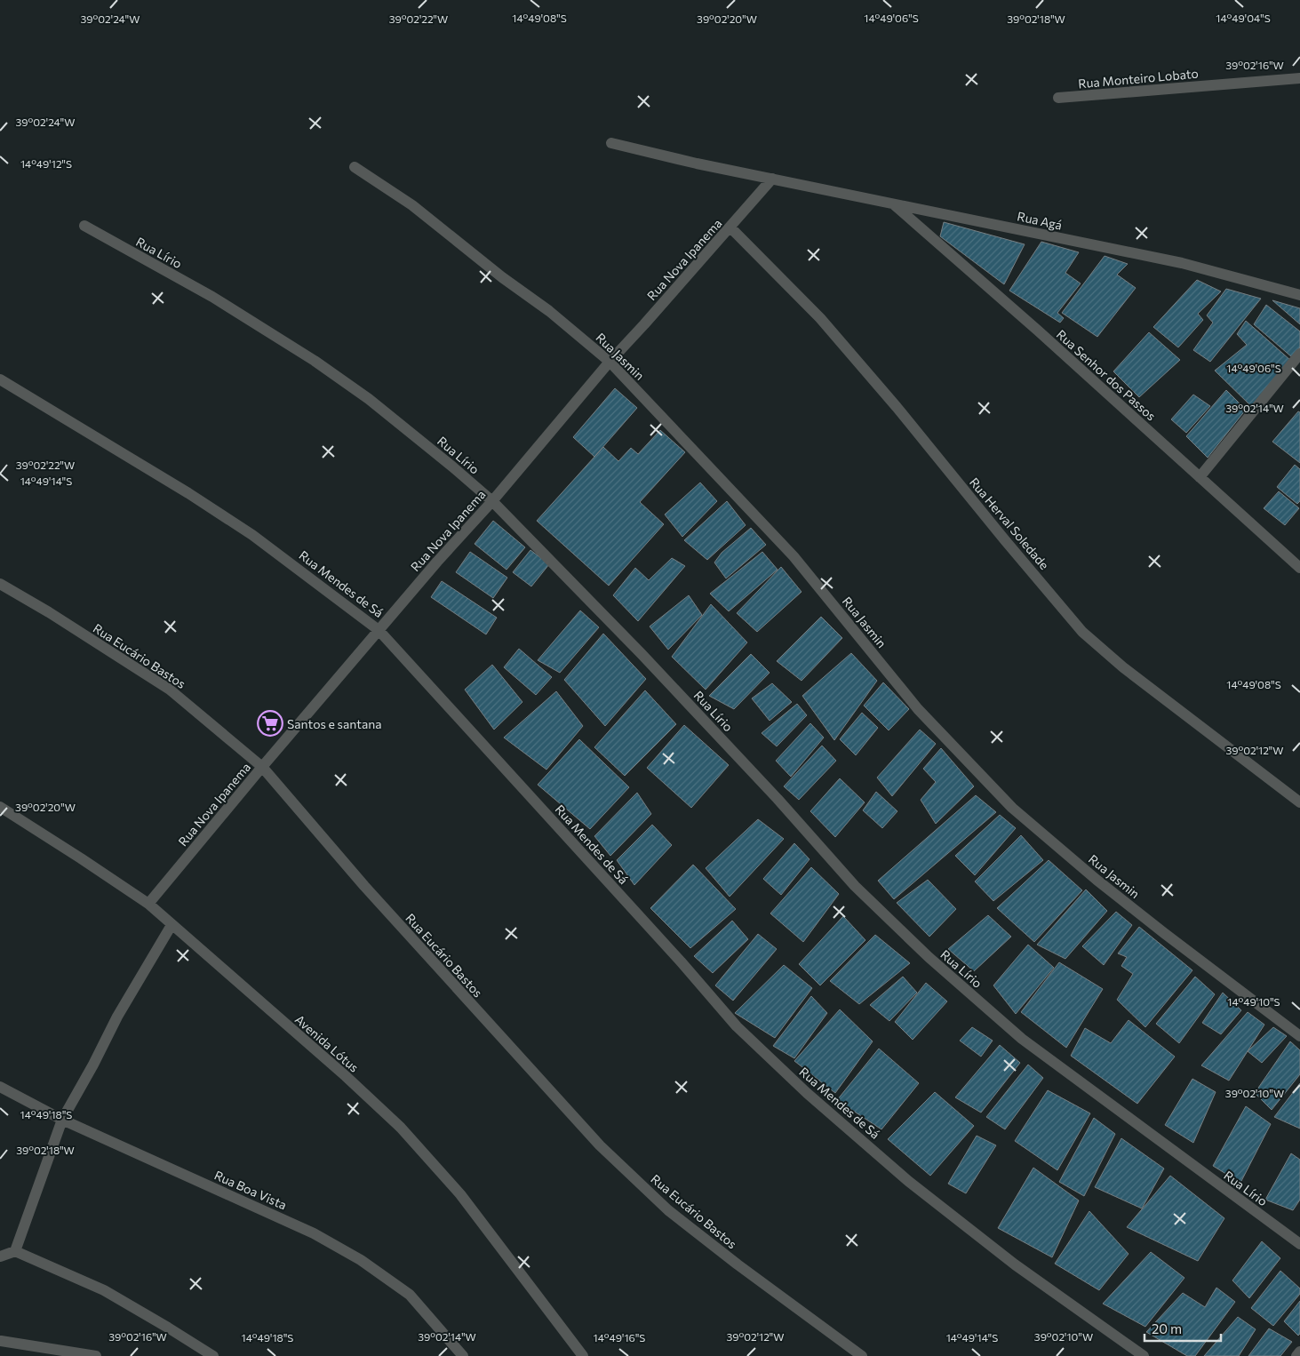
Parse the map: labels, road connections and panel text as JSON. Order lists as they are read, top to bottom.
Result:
{
  "streets": {
    "street": [
      "Rua Monteiro Lobato",
      "Rua Agá",
      "Rua Lírio",
      "Rua Nova Ipanema",
      "Rua Jasmin",
      "Rua Senhor dos Passos",
      "Rua Herval Soledade",
      "Rua Mendes de Sá",
      "Rua Eucário Bastos",
      "Avenida Lótus",
      "Rua Boa Vista"
    ]
  },
  "crossings": [
    ["Rua Agá", "Rua Nova Ipanema"],
    ["Rua Agá", "Rua Senhor dos Passos"],
    ["Rua Lírio", "Rua Nova Ipanema"],
    ["Rua Nova Ipanema", "Rua Jasmin"],
    ["Rua Nova Ipanema", "Rua Herval Soledade"],
    ["Rua Nova Ipanema", "Rua Mendes de Sá"],
    ["Rua Nova Ipanema", "Rua Eucário Bastos"],
    ["Rua Nova Ipanema", "Avenida Lótus"]
  ],
  "places": {
    "supermarket": ["Santos e santana"]
  },
  "scale_bar": "20 m",
  "coordinates": [
    "14°49'08\"S",
    "14°49'06\"S",
    "14°49'04\"S",
    "39°02'24\"W",
    "39°02'22\"W",
    "39°02'20\"W",
    "39°02'18\"W",
    "39°02'16\"W",
    "14°49'12\"S",
    "39°02'14\"W",
    "14°49'14\"S",
    "39°02'12\"W",
    "14°49'10\"S",
    "39°02'10\"W",
    "14°49'18\"S",
    "14°49'16\"S"
  ]
}
